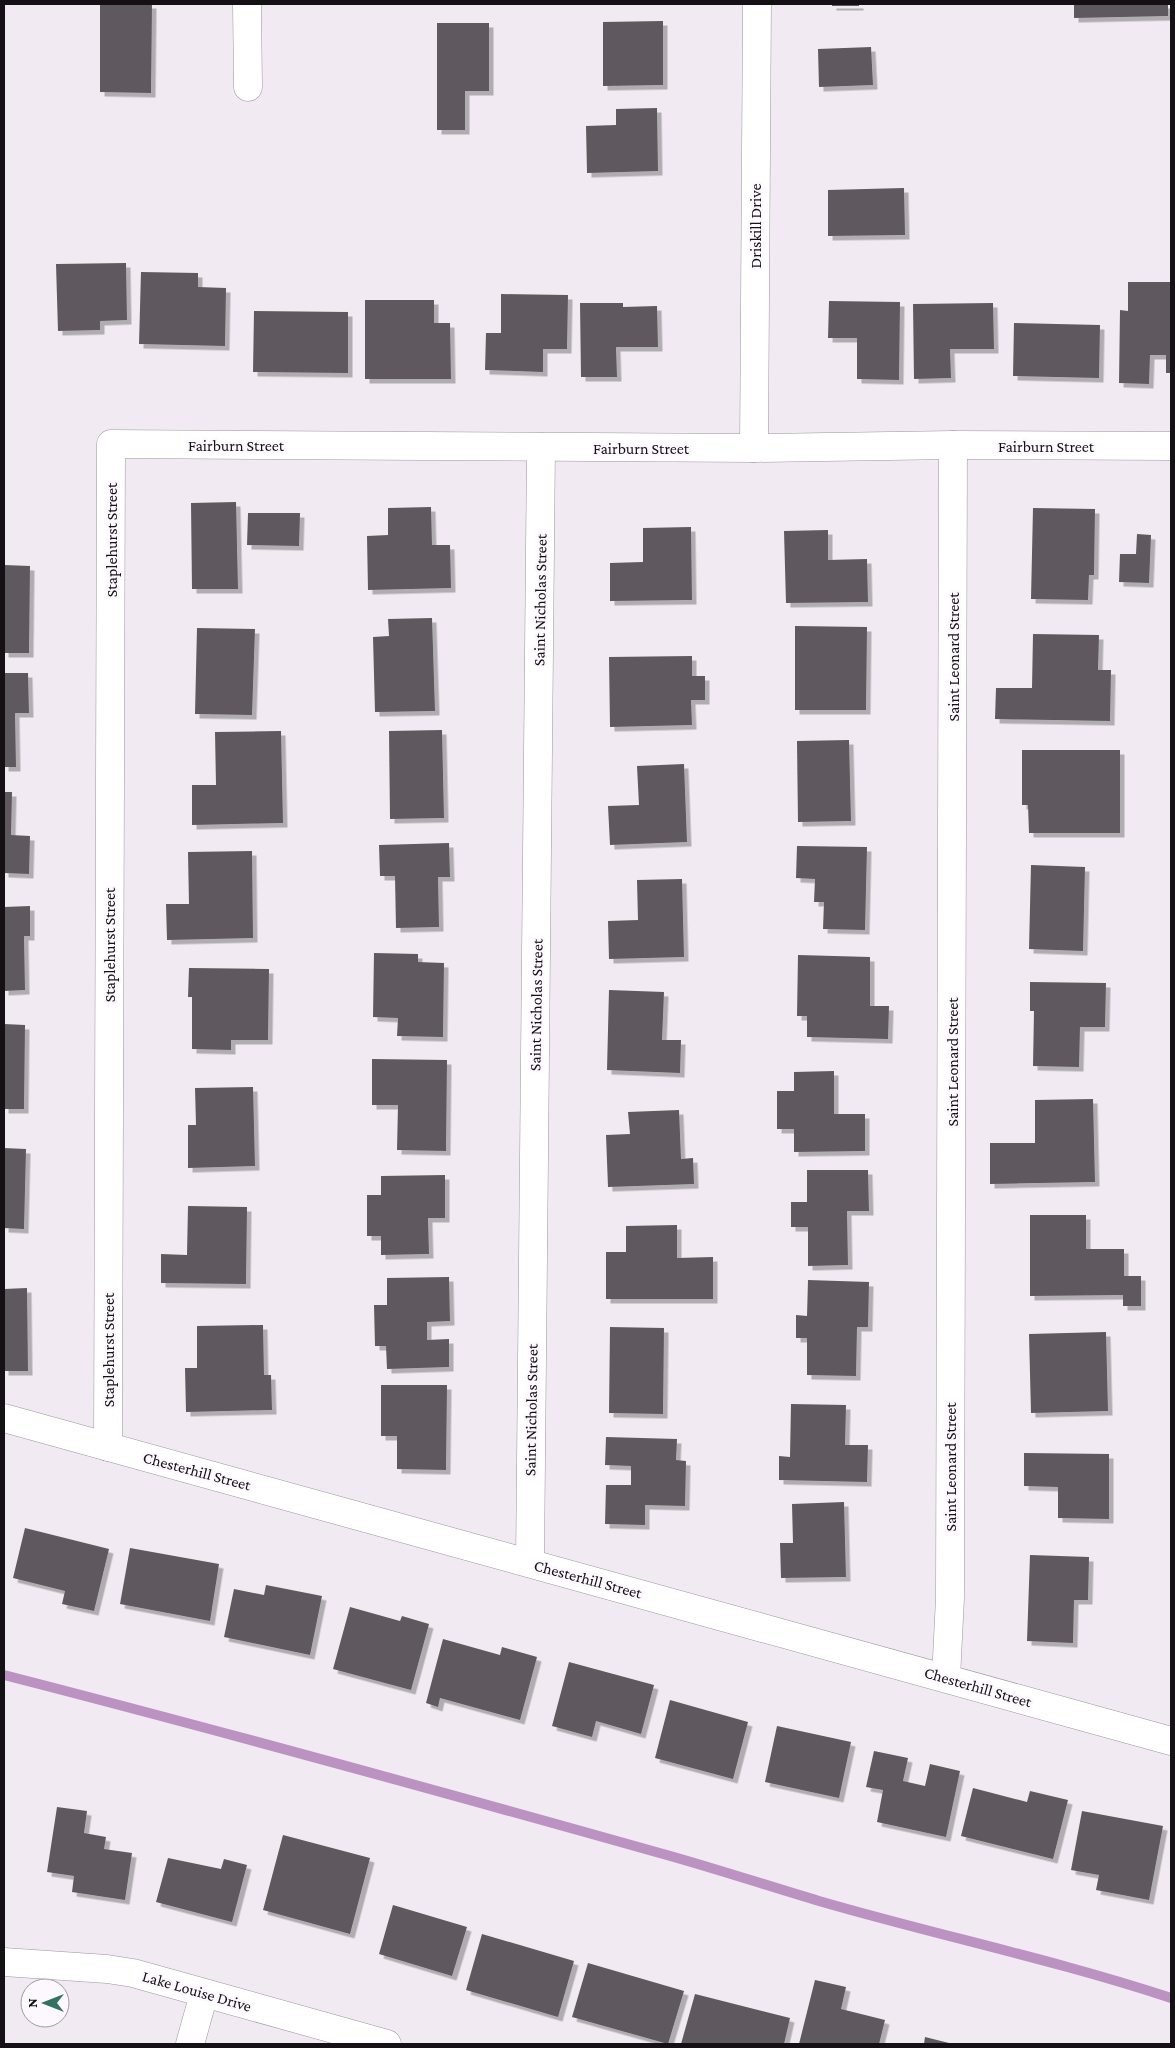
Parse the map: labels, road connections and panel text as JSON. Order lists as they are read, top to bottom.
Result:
{
  "streets": {
    "street": [
      "Driskill Drive",
      "Fairburn Street",
      "Staplehurst Street",
      "Saint Nicholas Street",
      "Saint Leonard Street",
      "Chesterhill Street",
      "Lake Louise Drive"
    ]
  },
  "crossings": [
    ["Driskill Drive", "Fairburn Street"],
    ["Fairburn Street", "Staplehurst Street"],
    ["Fairburn Street", "Saint Nicholas Street"],
    ["Fairburn Street", "Saint Leonard Street"],
    ["Staplehurst Street", "Chesterhill Street"],
    ["Saint Nicholas Street", "Chesterhill Street"],
    ["Saint Leonard Street", "Chesterhill Street"]
  ],
  "north": "left"
}
